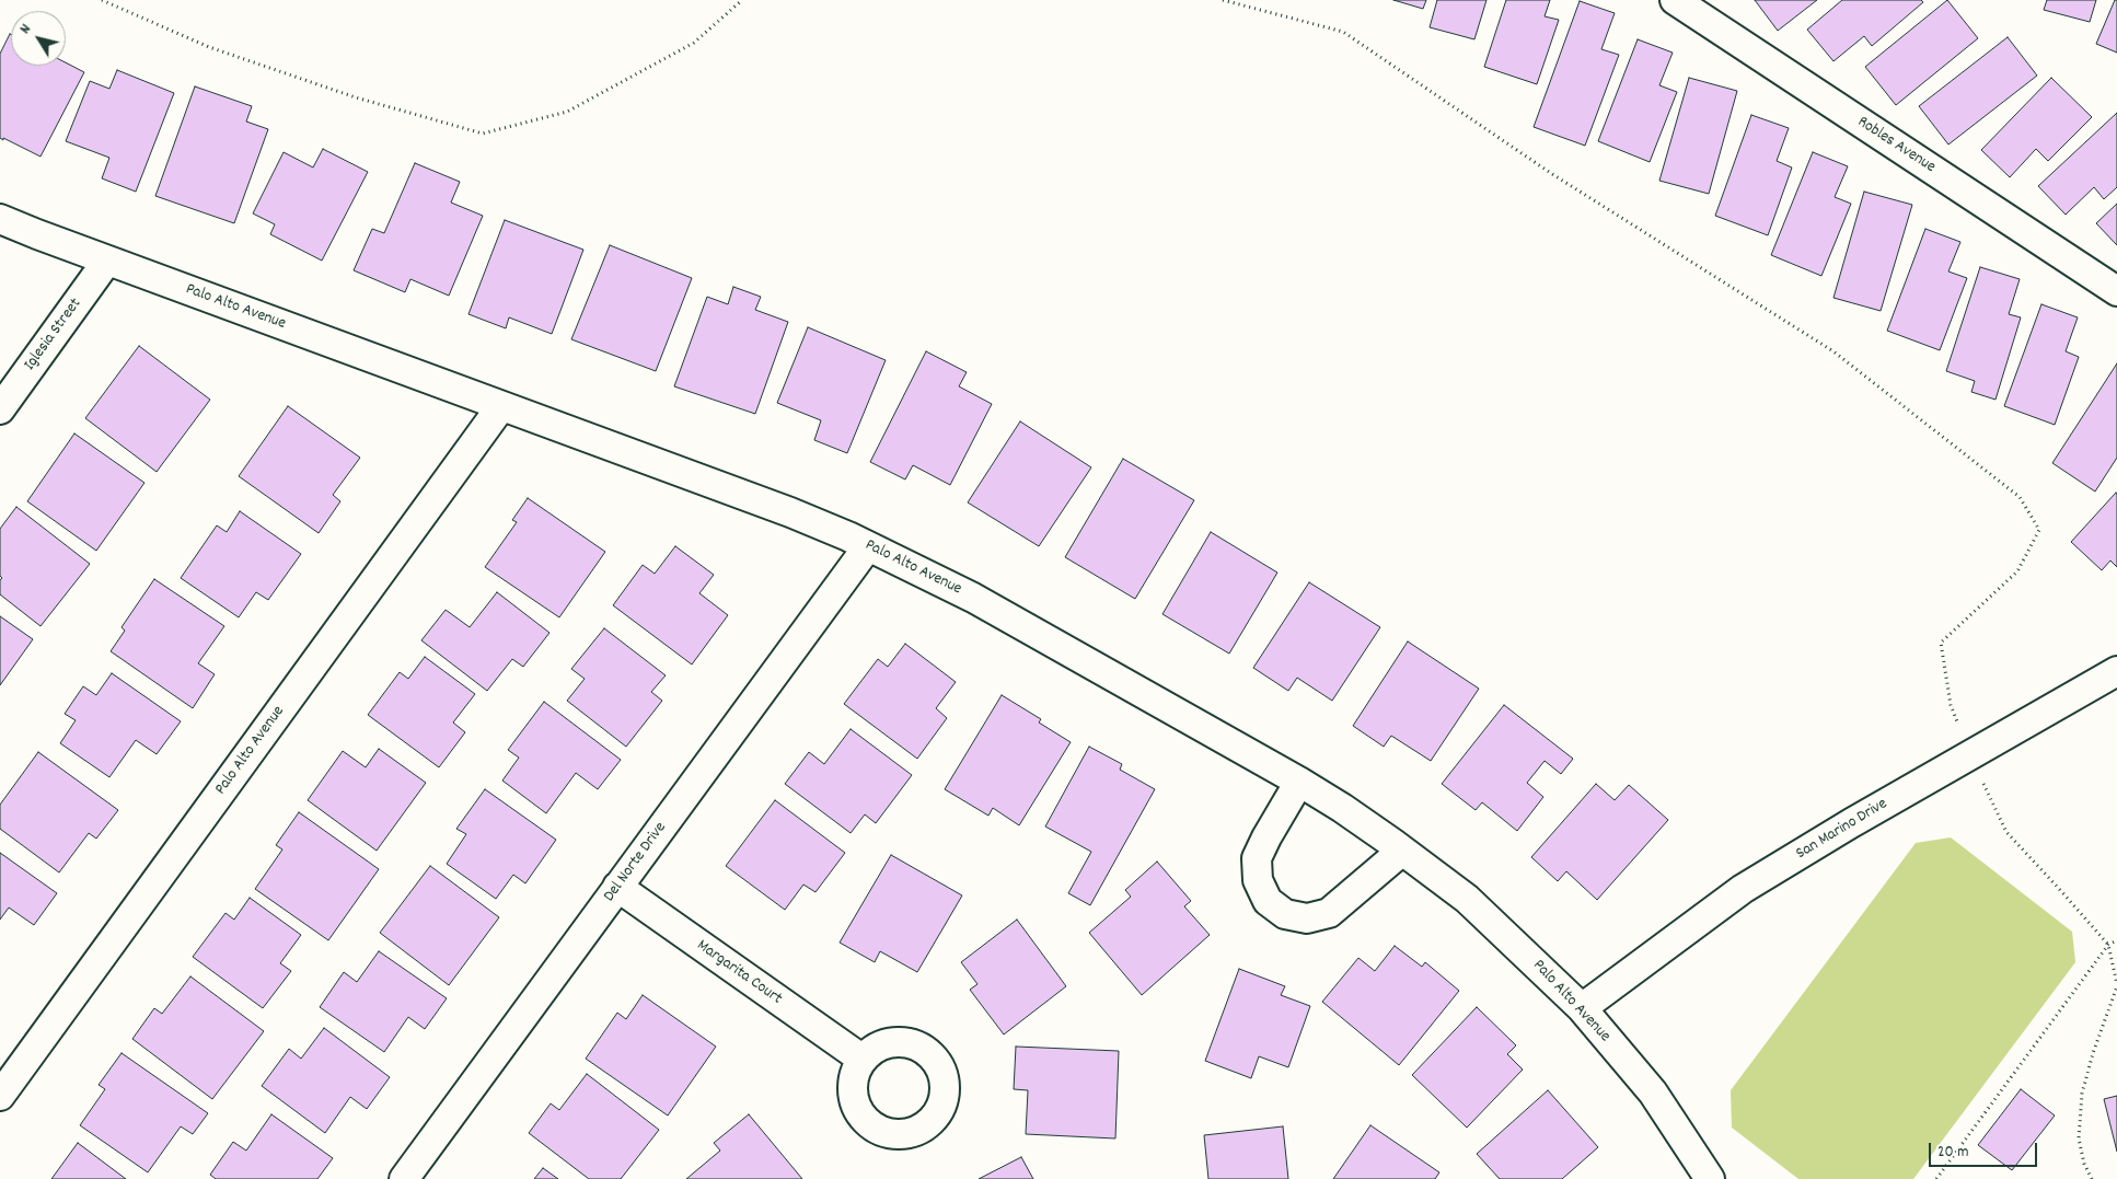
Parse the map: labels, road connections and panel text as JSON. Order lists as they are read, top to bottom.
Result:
{
  "streets": {
    "street": [
      "Robles Avenue",
      "Palo Alto Avenue",
      "Iglesia Street",
      "San Marino Drive",
      "Del Norte Drive",
      "Margarita Court"
    ]
  },
  "crossings": [
    ["Palo Alto Avenue", "Iglesia Street"],
    ["Palo Alto Avenue", "San Marino Drive"],
    ["Palo Alto Avenue", "Del Norte Drive"],
    ["Del Norte Drive", "Margarita Court"]
  ],
  "scale_bar": "20 m",
  "north": "top left"
}
